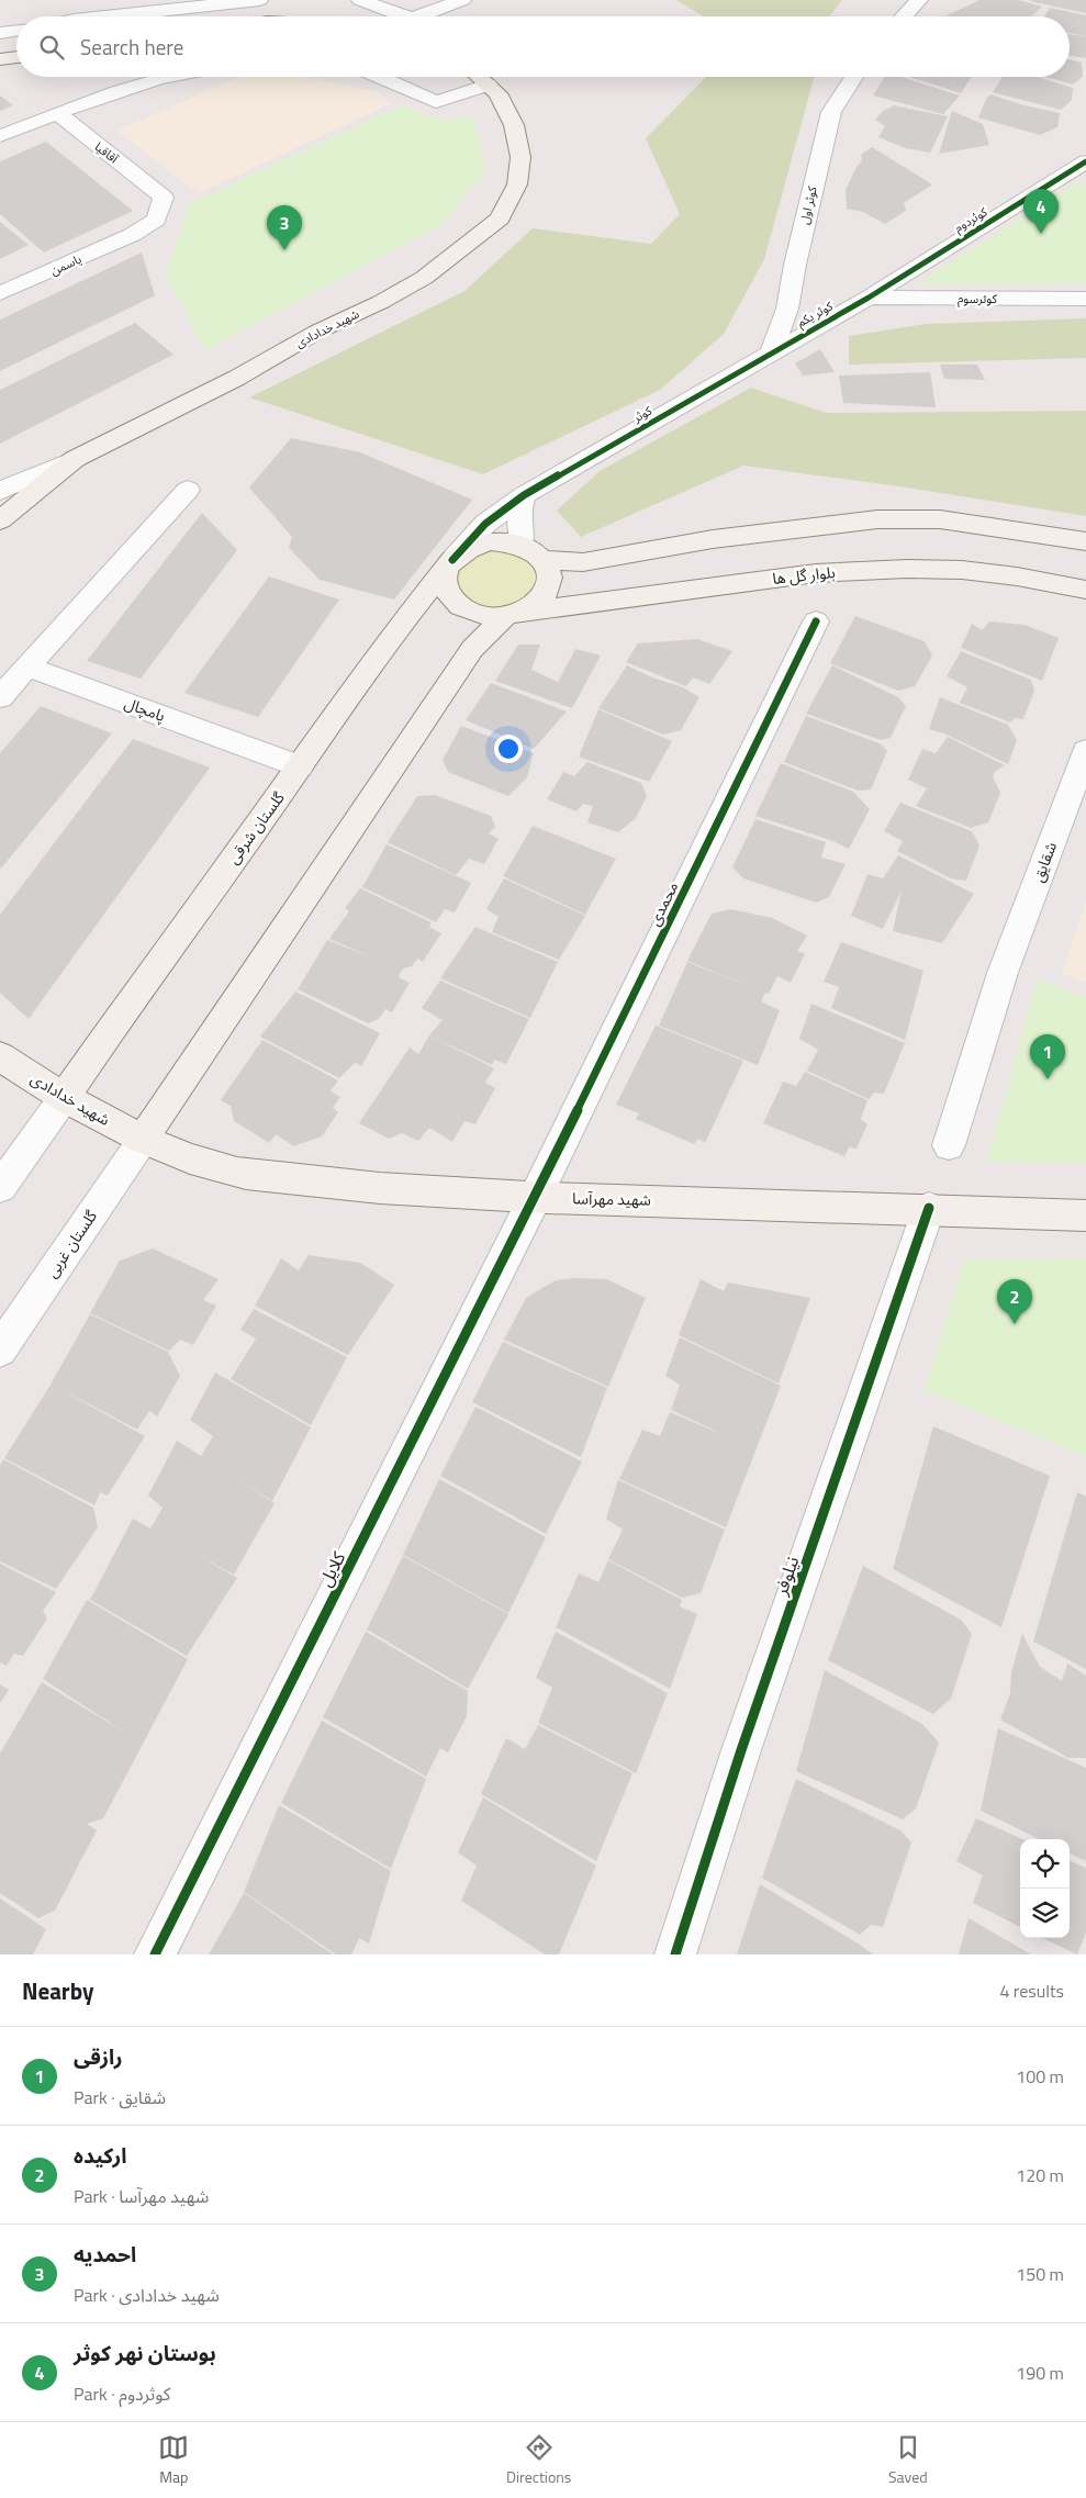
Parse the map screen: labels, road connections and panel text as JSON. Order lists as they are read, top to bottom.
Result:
{
  "streets": {
    "main road": [
      "شهید خدادادی",
      "بلوار گل ها",
      "گلستان شرقی",
      "شهید مهرآسا"
    ],
    "street": [
      "آقاقیا",
      "کوثر اول",
      "کوثردوم",
      "یاسمن",
      "کوثرسوم",
      "کوثر یکم",
      "کوثر",
      "پامچال",
      "شقایق",
      "محمدی",
      "گلستان غربی",
      "کلایل",
      "نیلوفر"
    ]
  },
  "crossings": [
    ["آقاقیا", "یاسمن"],
    ["کوثر اول", "کوثر یکم"],
    ["کوثر اول", "کوثر"],
    ["کوثردوم", "کوثرسوم"],
    ["کوثردوم", "کوثر یکم"],
    ["کوثرسوم", "کوثر یکم"],
    ["کوثر یکم", "کوثر"],
    ["شهید خدادادی", "گلستان شرقی"],
    ["شهید خدادادی", "شهید مهرآسا"],
    ["شهید خدادادی", "گلستان غربی"],
    ["کوثر", "بلوار گل ها"],
    ["کوثر", "گلستان شرقی"],
    ["بلوار گل ها", "گلستان شرقی"],
    ["پامچال", "گلستان شرقی"],
    ["محمدی", "شهید مهرآسا"],
    ["محمدی", "کلایل"],
    ["شهید مهرآسا", "گلستان غربی"],
    ["شهید مهرآسا", "کلایل"],
    ["شهید مهرآسا", "نیلوفر"]
  ],
  "page": {
    "search": "Search here",
    "pins": [
      "4",
      "3",
      "1",
      "2"
    ],
    "heading": ["Nearby", "4 results"],
    "list": [
      {
        "mark": "1",
        "name": "رازقی",
        "note": "Park · شقایق",
        "value": "100 m"
      },
      {
        "mark": "2",
        "name": "ارکیده",
        "note": "Park · شهید مهرآسا",
        "value": "120 m"
      },
      {
        "mark": "3",
        "name": "احمدیه",
        "note": "Park · شهید خدادادی",
        "value": "150 m"
      },
      {
        "mark": "4",
        "name": "بوستان نهر کوثر",
        "note": "Park · کوثردوم",
        "value": "190 m"
      }
    ],
    "nav": ["Map", "Directions", "Saved"]
  }
}
